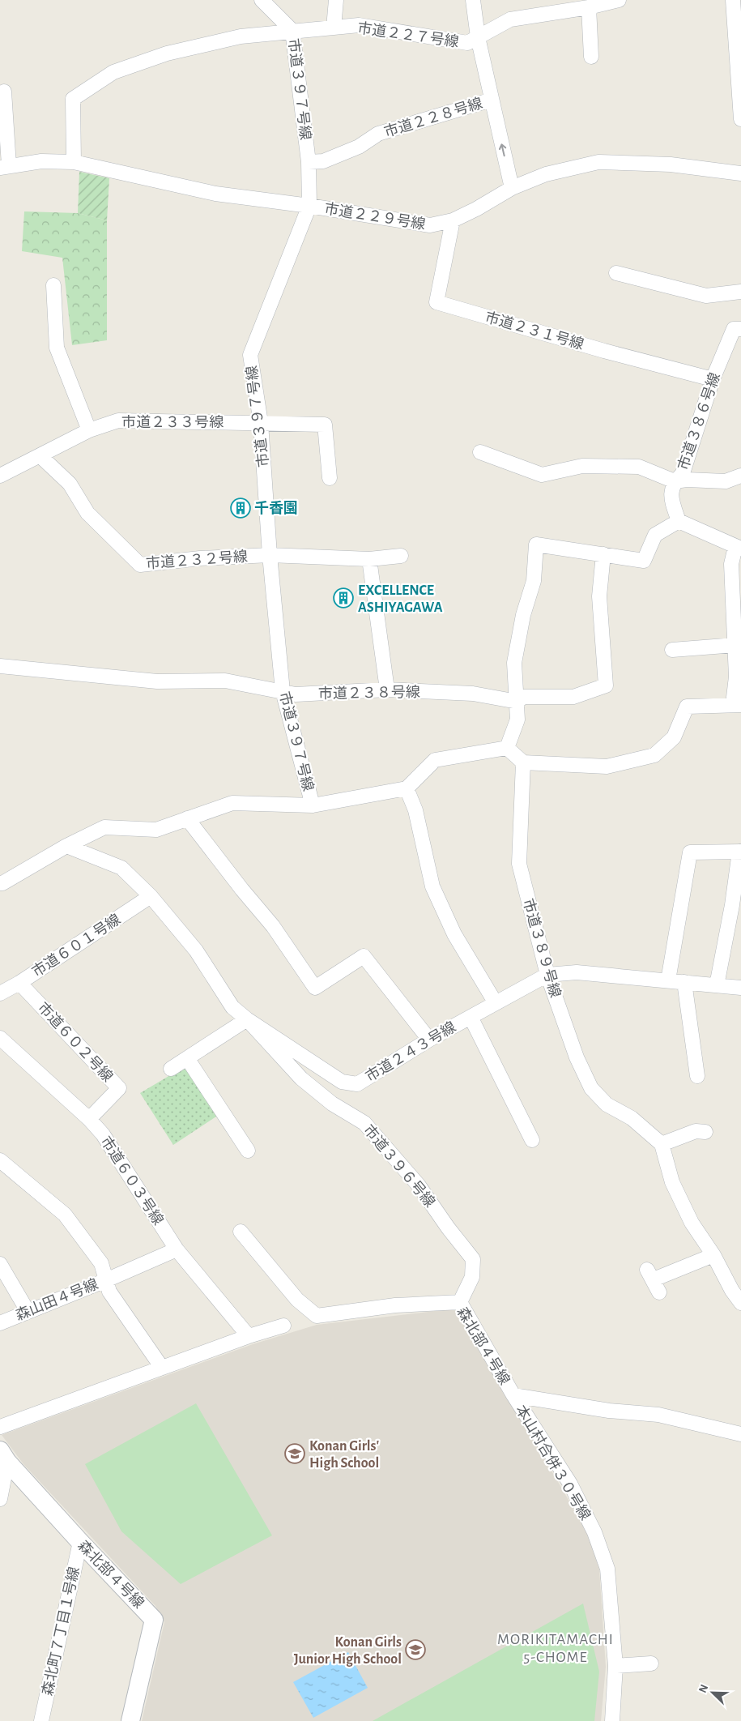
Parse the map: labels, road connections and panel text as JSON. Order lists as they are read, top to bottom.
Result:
{
  "streets": {
    "street": [
      "市道２２７号線",
      "市道３９７号線",
      "市道２２８号線",
      "市道２２９号線",
      "市道２３１号線",
      "市道３８６号線",
      "市道２３３号線",
      "市道２３２号線",
      "市道２３８号線",
      "市道６０１号線",
      "市道３８９号線",
      "市道６０２号線",
      "市道２４３号線",
      "市道３９６号線",
      "市道６０３号線",
      "森山田４号線",
      "森北部４号線",
      "本山村合併３０号線",
      "森北町７丁目１号線"
    ]
  },
  "crossings": [
    ["市道２２７号線", "市道３９７号線"],
    ["市道２２７号線", "市道２２９号線"],
    ["市道３９７号線", "市道２２８号線"],
    ["市道３９７号線", "市道２２９号線"],
    ["市道３９７号線", "市道２３３号線"],
    ["市道３９７号線", "市道２３２号線"],
    ["市道３９７号線", "市道２３８号線"],
    ["市道２２９号線", "市道２３１号線"],
    ["市道２３１号線", "市道３８６号線"],
    ["市道２３３号線", "市道２３２号線"],
    ["市道６０１号線", "市道６０２号線"],
    ["市道６０１号線", "市道２４３号線"],
    ["市道３８９号線", "市道２４３号線"],
    ["市道６０２号線", "市道６０３号線"],
    ["市道２４３号線", "市道３９６号線"],
    ["市道３９６号線", "森北部４号線"],
    ["森北部４号線", "本山村合併３０号線"],
    ["森北部４号線", "森北町７丁目１号線"]
  ],
  "districts": ["MORIKITAMACHI 5-CHOME"],
  "places": {
    "building": ["千香園", "EXCELLENCE ASHIYAGAWA"],
    "school or university": ["Konan Girls' High School", "Konan Girls Junior High School"]
  },
  "north": "top left"
}
